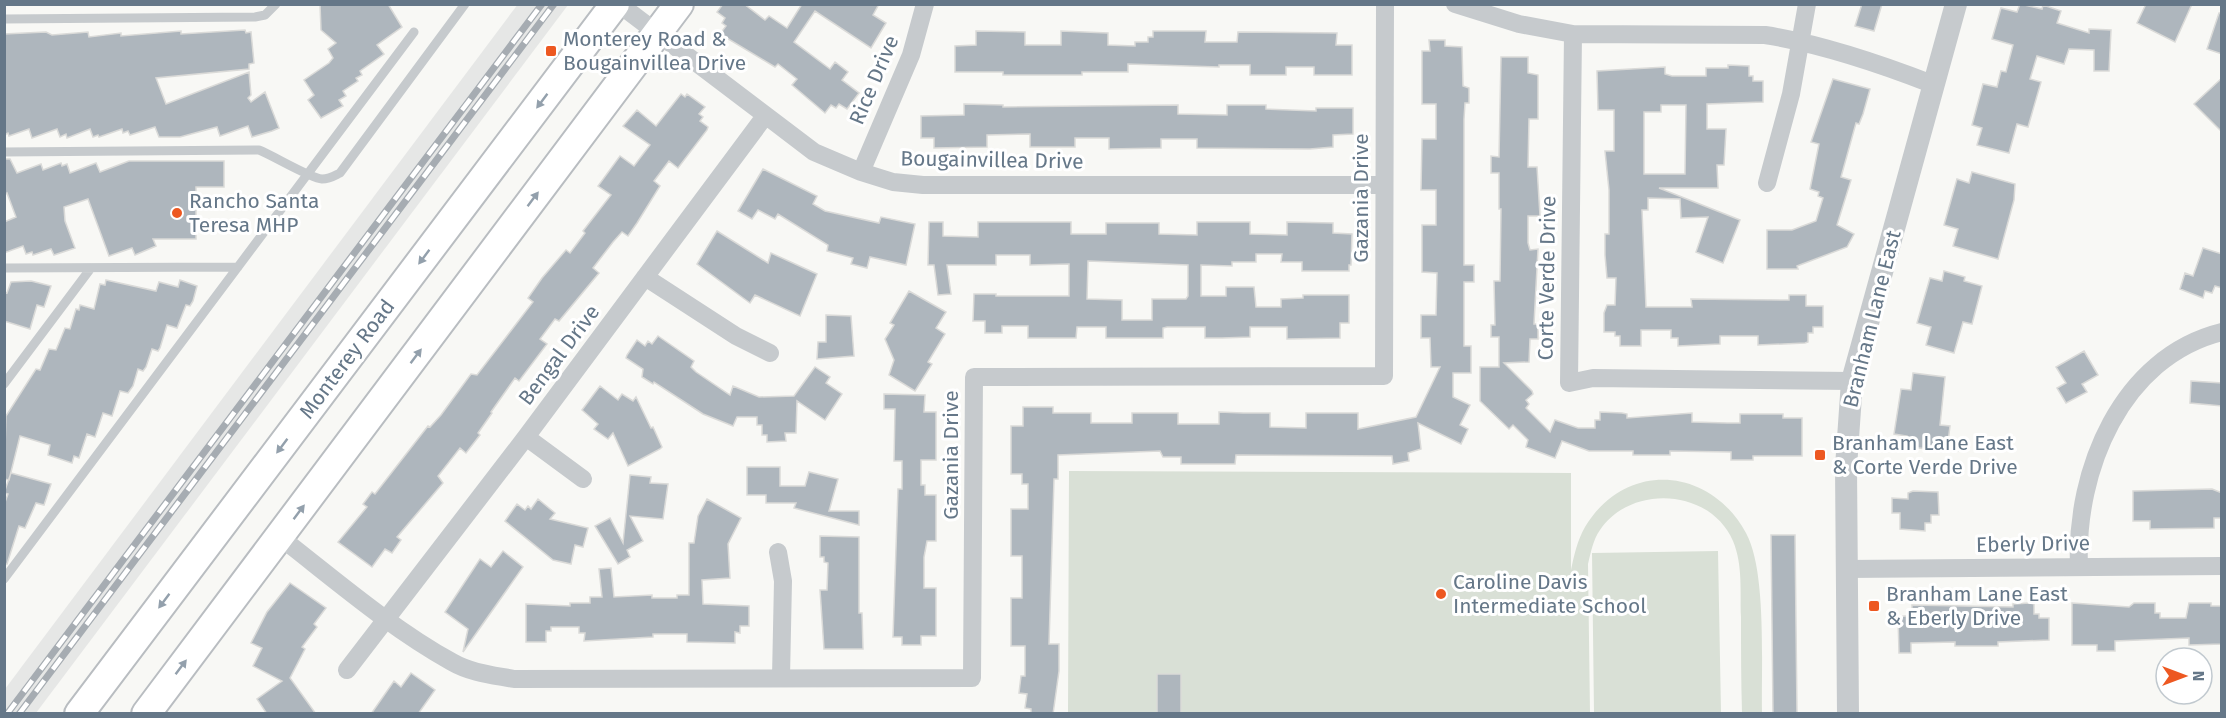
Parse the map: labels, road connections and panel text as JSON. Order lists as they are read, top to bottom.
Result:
{
  "streets": {
    "main road": ["Monterey Road"],
    "street": [
      "Rice Drive",
      "Bougainvillea Drive",
      "Gazania Drive",
      "Corte Verde Drive",
      "Branham Lane East",
      "Bengal Drive",
      "Eberly Drive"
    ]
  },
  "crossings": [
    ["Rice Drive", "Bougainvillea Drive"],
    ["Bougainvillea Drive", "Gazania Drive"],
    ["Bougainvillea Drive", "Bengal Drive"],
    ["Bougainvillea Drive", "Monterey Road"],
    ["Gazania Drive", "Bengal Drive"],
    ["Corte Verde Drive", "Branham Lane East"],
    ["Branham Lane East", "Eberly Drive"]
  ],
  "places": {
    "transit": ["Monterey Road & Bougainvillea Drive", "Branham Lane East & Corte Verde Drive", "Branham Lane East & Eberly Drive"],
    "other": ["Rancho Santa Teresa MHP", "Caroline Davis Intermediate School"]
  },
  "north": "right"
}
